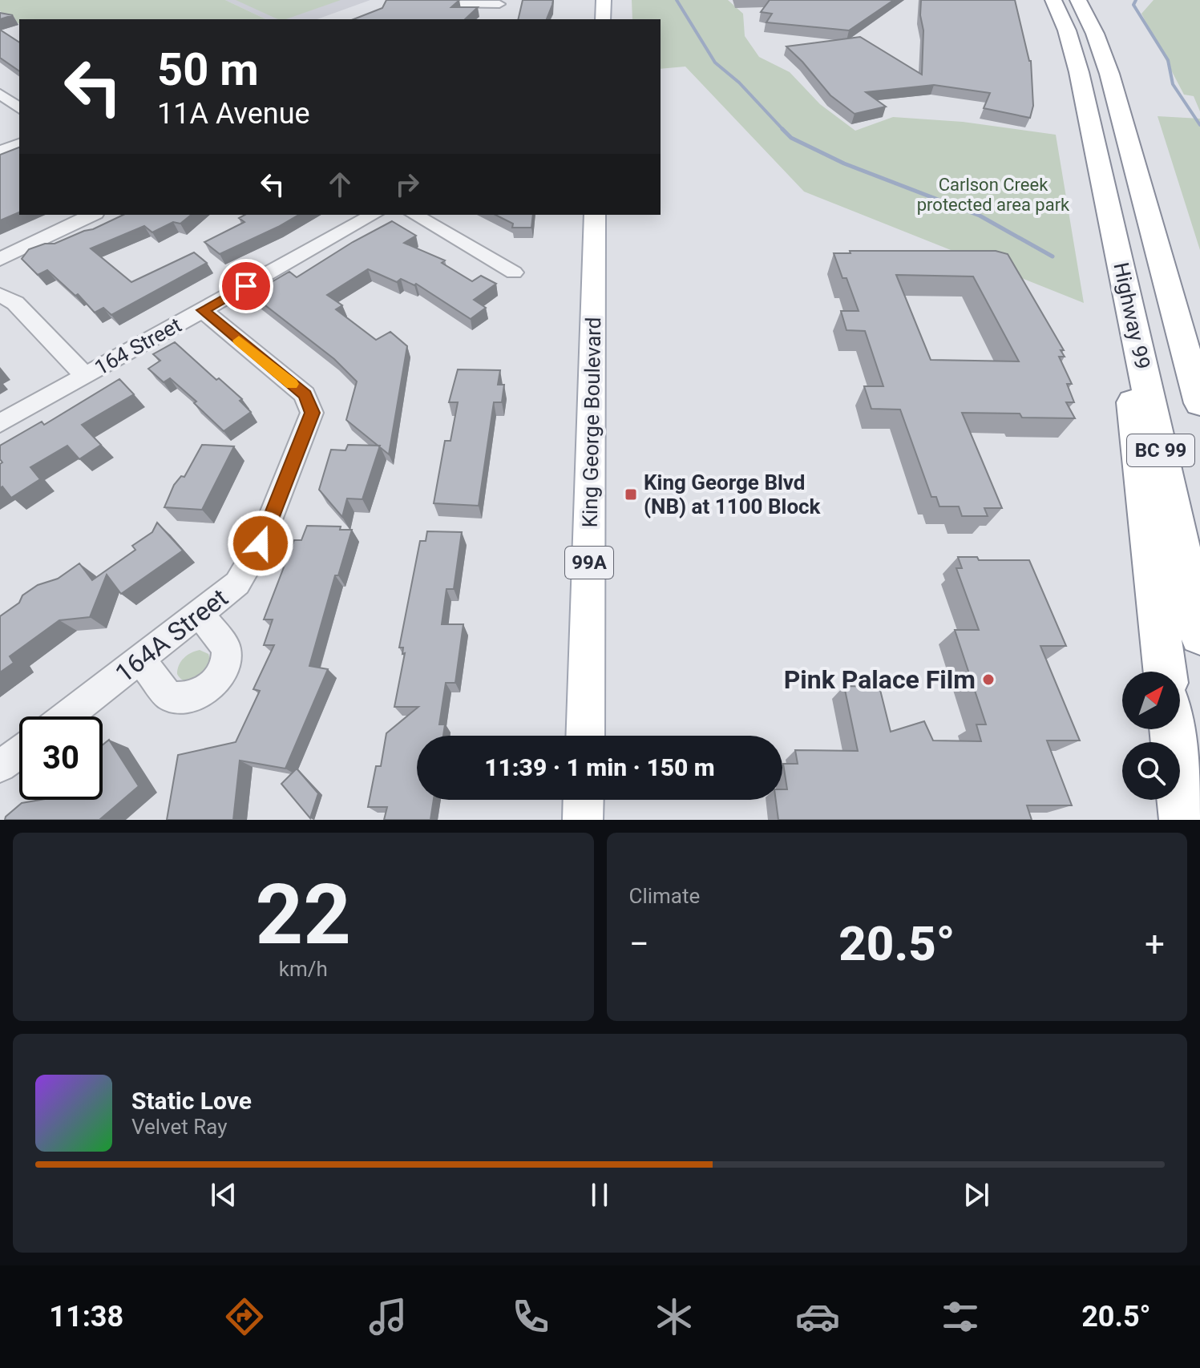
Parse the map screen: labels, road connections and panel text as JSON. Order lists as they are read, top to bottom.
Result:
{
  "streets": {
    "highway": ["Highway 99", "BC 99"],
    "main road": ["King George Boulevard", "99A"],
    "street": ["164 Street", "164A Street"]
  },
  "crossings": [
    ["164 Street", "164A Street"]
  ],
  "parks": ["Carlson Creek protected area park"],
  "places": {
    "transit": ["King George Blvd (NB) at 1100 Block"],
    "other": ["Pink Palace Film"]
  },
  "north": "top right",
  "page": {
    "turn": ["50 m", "11A Avenue"],
    "limit": "30",
    "trip": "11:39 · 1 min · 150 m",
    "tile": [
      ["22", "km/h"],
      "Climate"
    ],
    "heat": ["−", "20.5°", "+"],
    "song": ["Static Love", "Velvet Ray"],
    "tabs": ["11:38", "20.5°"]
  }
}
